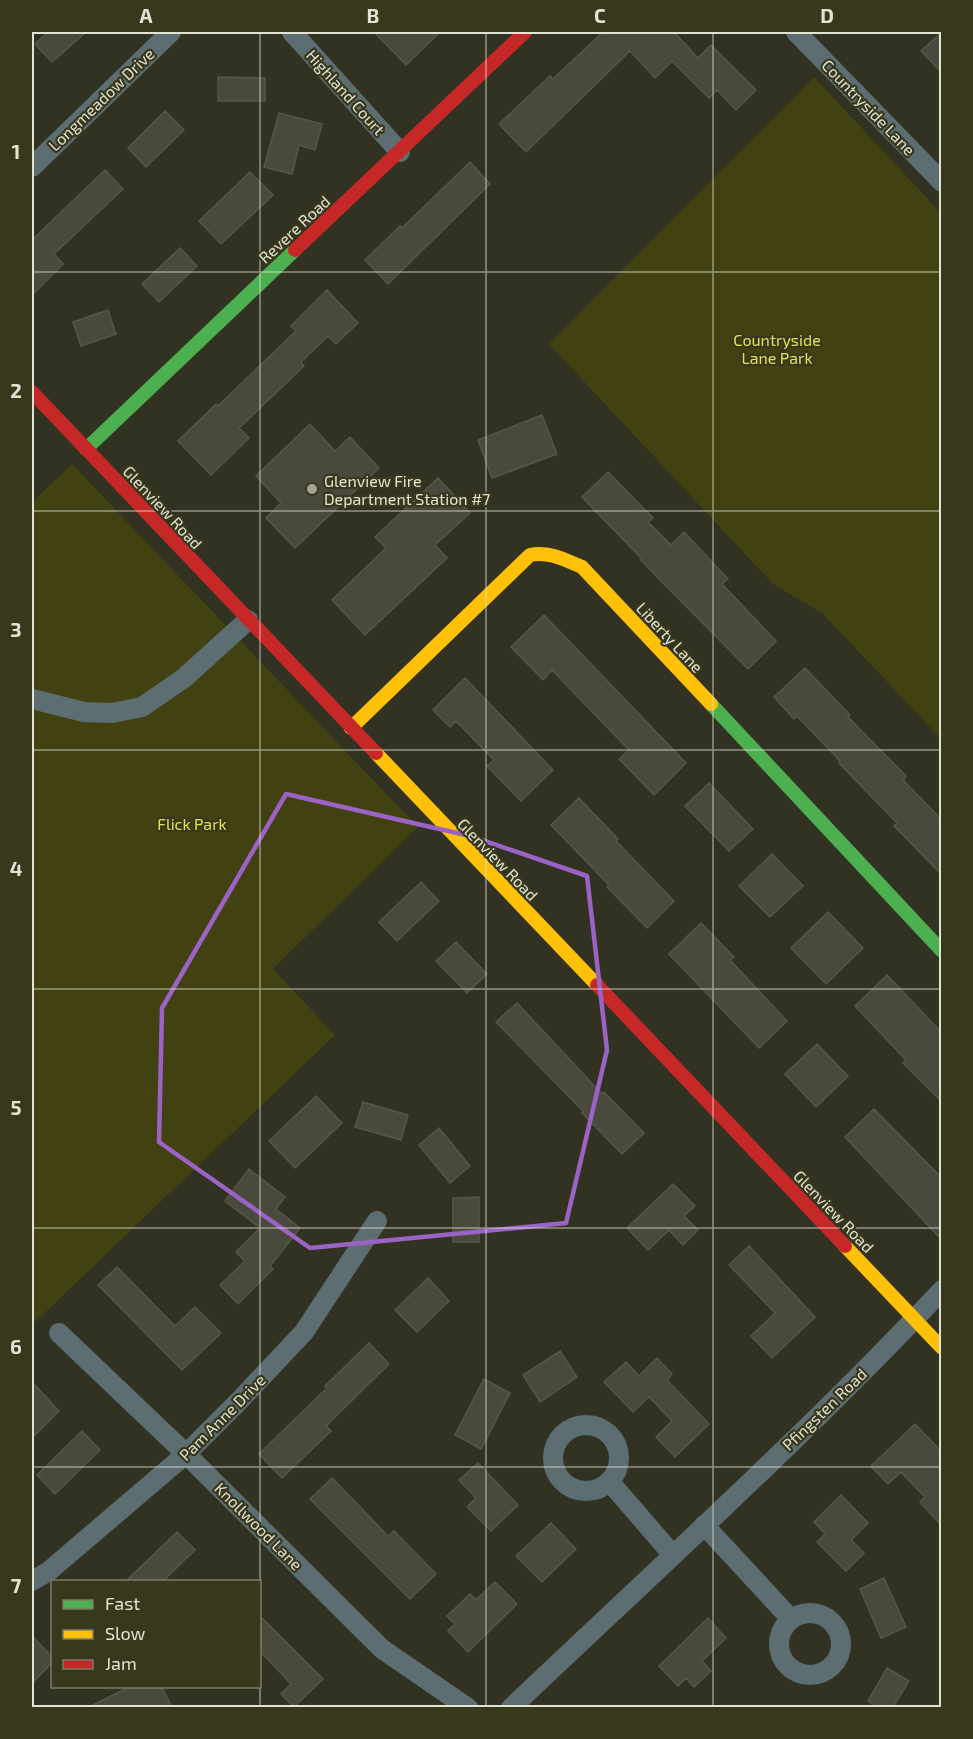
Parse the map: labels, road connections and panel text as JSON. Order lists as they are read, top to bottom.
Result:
{
  "streets": {
    "street": [
      "Highland Court",
      "Longmeadow Drive",
      "Countryside Lane",
      "Revere Road",
      "Glenview Road",
      "Liberty Lane",
      "Pfingsten Road",
      "Pam Anne Drive",
      "Knollwood Lane"
    ]
  },
  "crossings": [
    ["Highland Court", "Revere Road"],
    ["Revere Road", "Glenview Road"],
    ["Glenview Road", "Liberty Lane"],
    ["Glenview Road", "Pfingsten Road"],
    ["Pam Anne Drive", "Knollwood Lane"]
  ],
  "parks": ["Countryside Lane Park", "Flick Park"],
  "places": ["Glenview Fire Department Station #7"],
  "legend": ["Fast", "Slow", "Jam"],
  "grid": {
    "columns": [
      "A",
      "B",
      "C",
      "D"
    ],
    "rows": [
      "1",
      "2",
      "3",
      "4",
      "5",
      "6",
      "7"
    ]
  }
}
